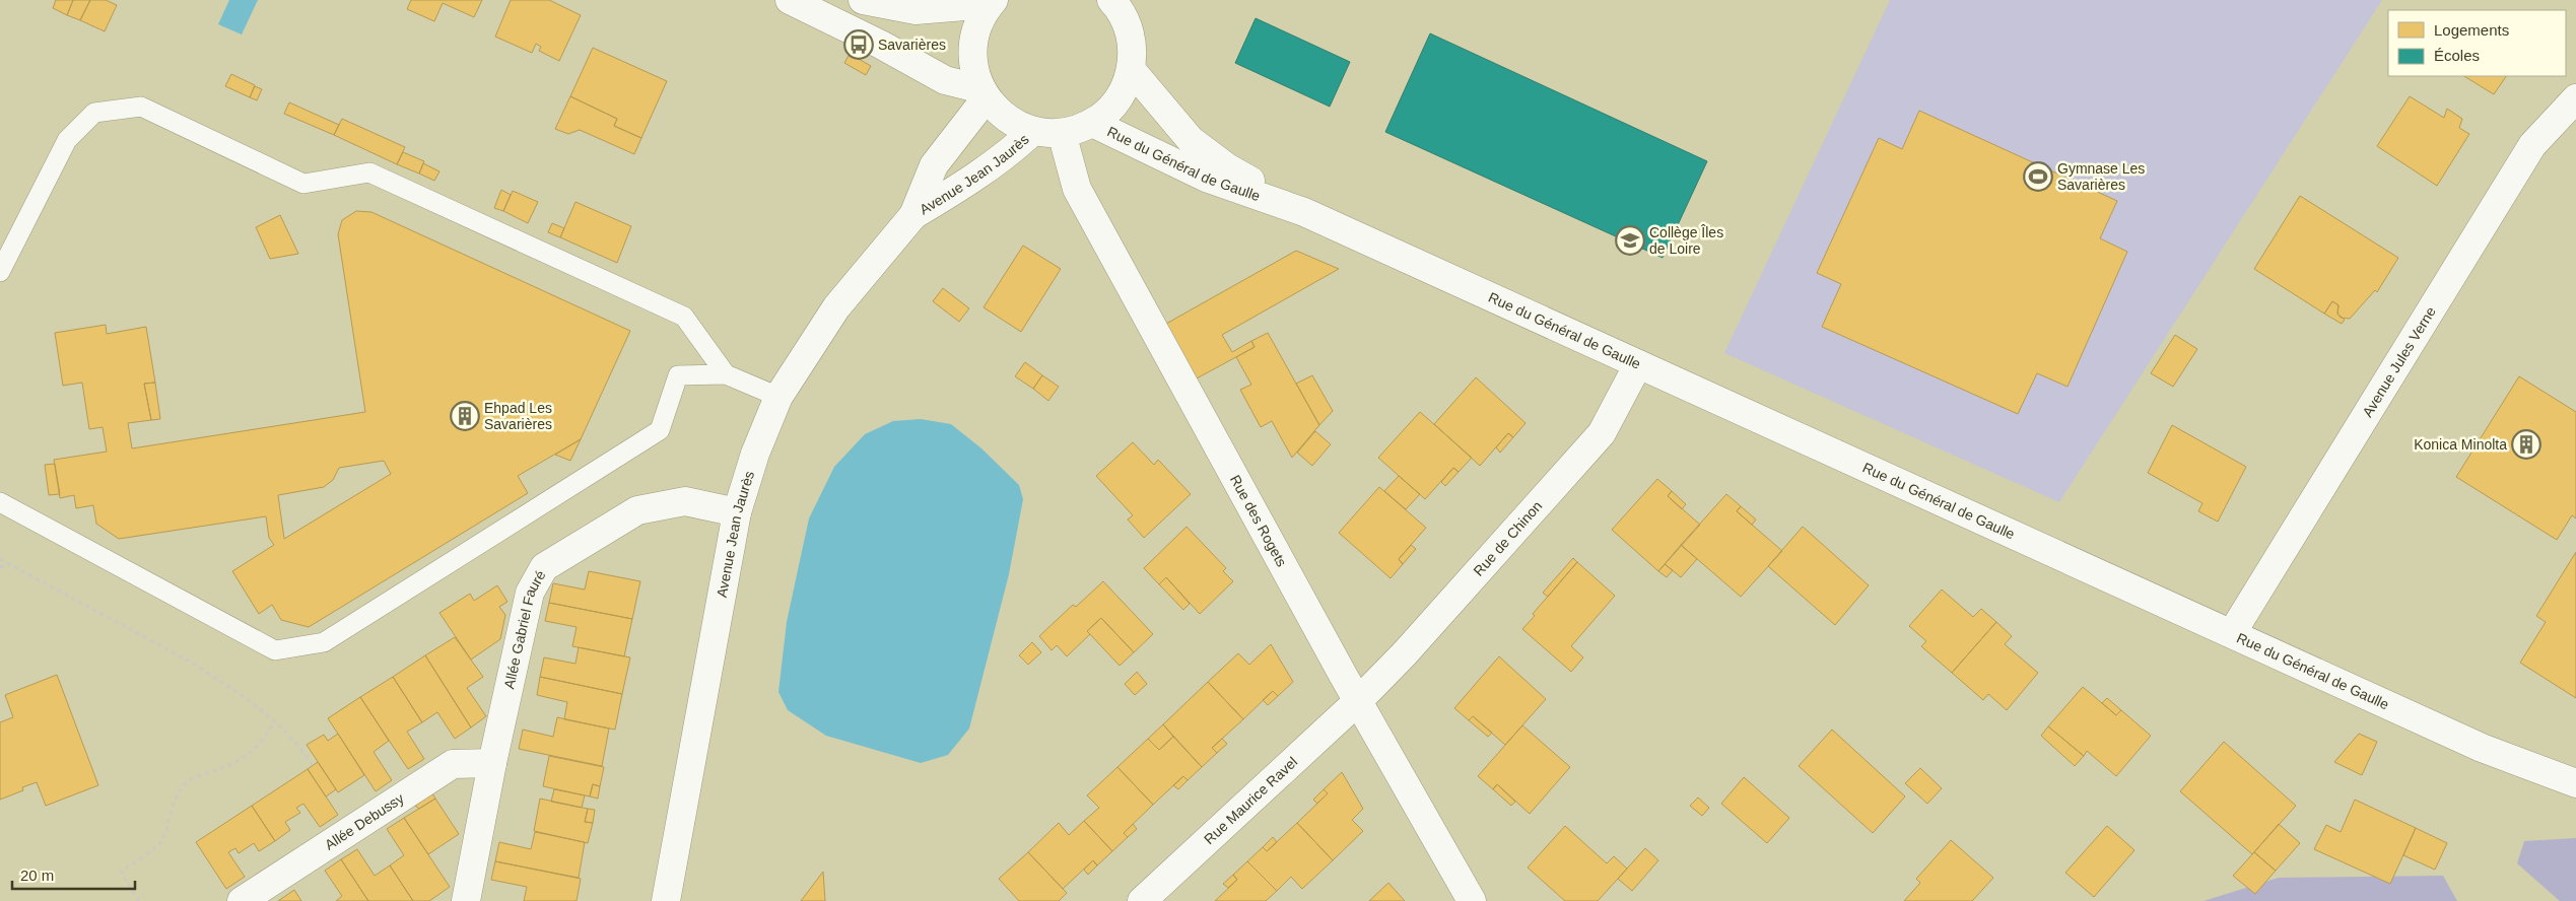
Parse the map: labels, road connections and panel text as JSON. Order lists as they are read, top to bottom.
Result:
{
  "streets": {
    "street": [
      "Rue du Général de Gaulle",
      "Avenue Jean Jaurès",
      "Avenue Jules Verne",
      "Rue des Rogets",
      "Rue de Chinon",
      "Allée Gabriel Fauré",
      "Rue Maurice Ravel",
      "Allée Debussy"
    ]
  },
  "crossings": [
    ["Rue du Général de Gaulle", "Avenue Jules Verne"],
    ["Rue du Général de Gaulle", "Rue de Chinon"],
    ["Avenue Jean Jaurès", "Allée Gabriel Fauré"],
    ["Rue des Rogets", "Rue de Chinon"],
    ["Rue des Rogets", "Rue Maurice Ravel"],
    ["Rue de Chinon", "Rue Maurice Ravel"],
    ["Allée Gabriel Fauré", "Allée Debussy"]
  ],
  "places": {
    "bus stop": ["Savarières"],
    "sports": ["Gymnase Les Savarières"],
    "school or university": ["Collège Îles de Loire"],
    "building": ["Ehpad Les Savarières", "Konica Minolta"]
  },
  "legend": ["Logements", "Écoles"],
  "scale_bar": "20 m"
}
